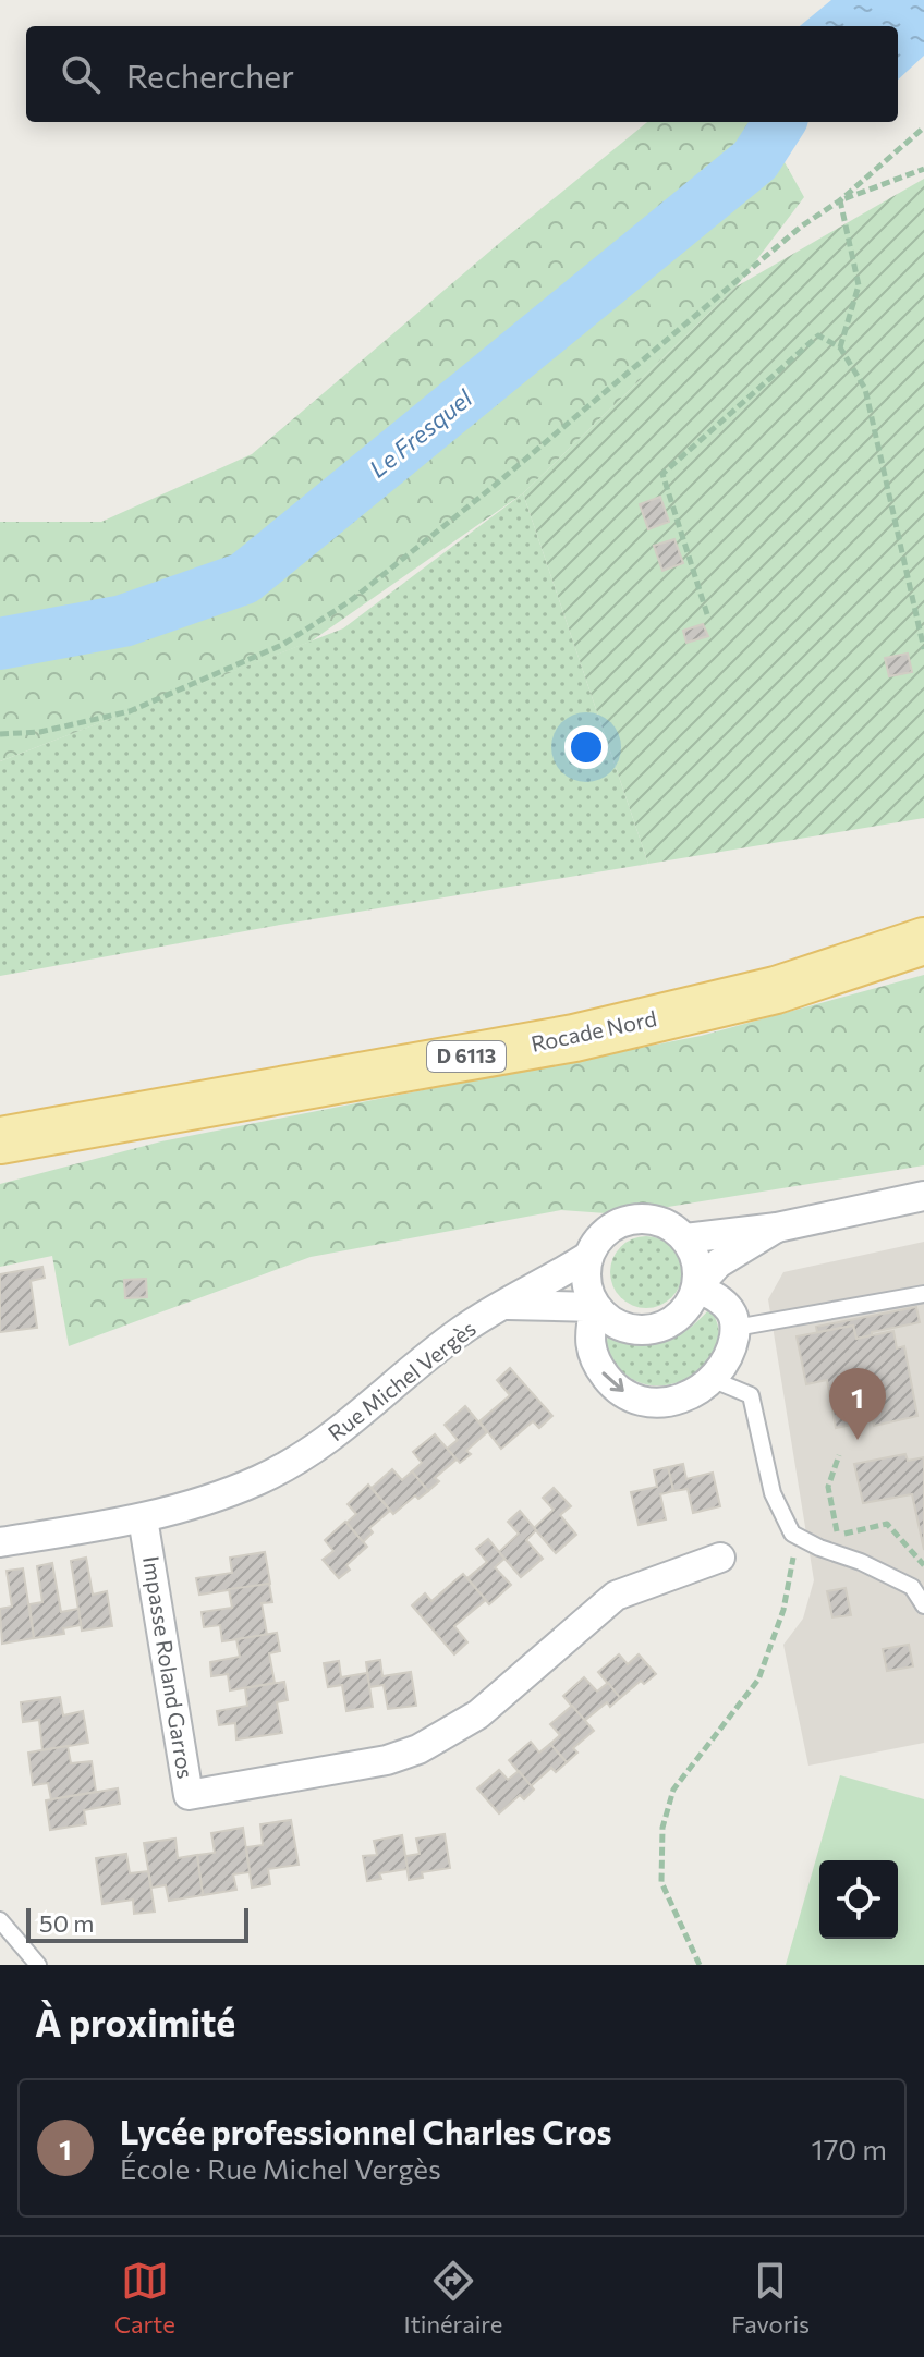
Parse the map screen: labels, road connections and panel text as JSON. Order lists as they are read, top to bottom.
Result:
{
  "streets": {
    "main road": ["Rocade Nord", "D 6113"],
    "street": ["Rue Michel Vergès", "Impasse Roland Garros"]
  },
  "crossings": [
    ["Rue Michel Vergès", "Impasse Roland Garros"]
  ],
  "water": ["Le Fresquel"],
  "scale_bar": "50 m",
  "page": {
    "search": "Rechercher",
    "pins": "1",
    "scale": "50 m",
    "heading": "À proximité",
    "list": [
      {
        "mark": "1",
        "name": "Lycée professionnel Charles Cros",
        "note": "École · Rue Michel Vergès",
        "value": "170 m"
      }
    ],
    "nav": ["Carte", "Itinéraire", "Favoris"]
  }
}
